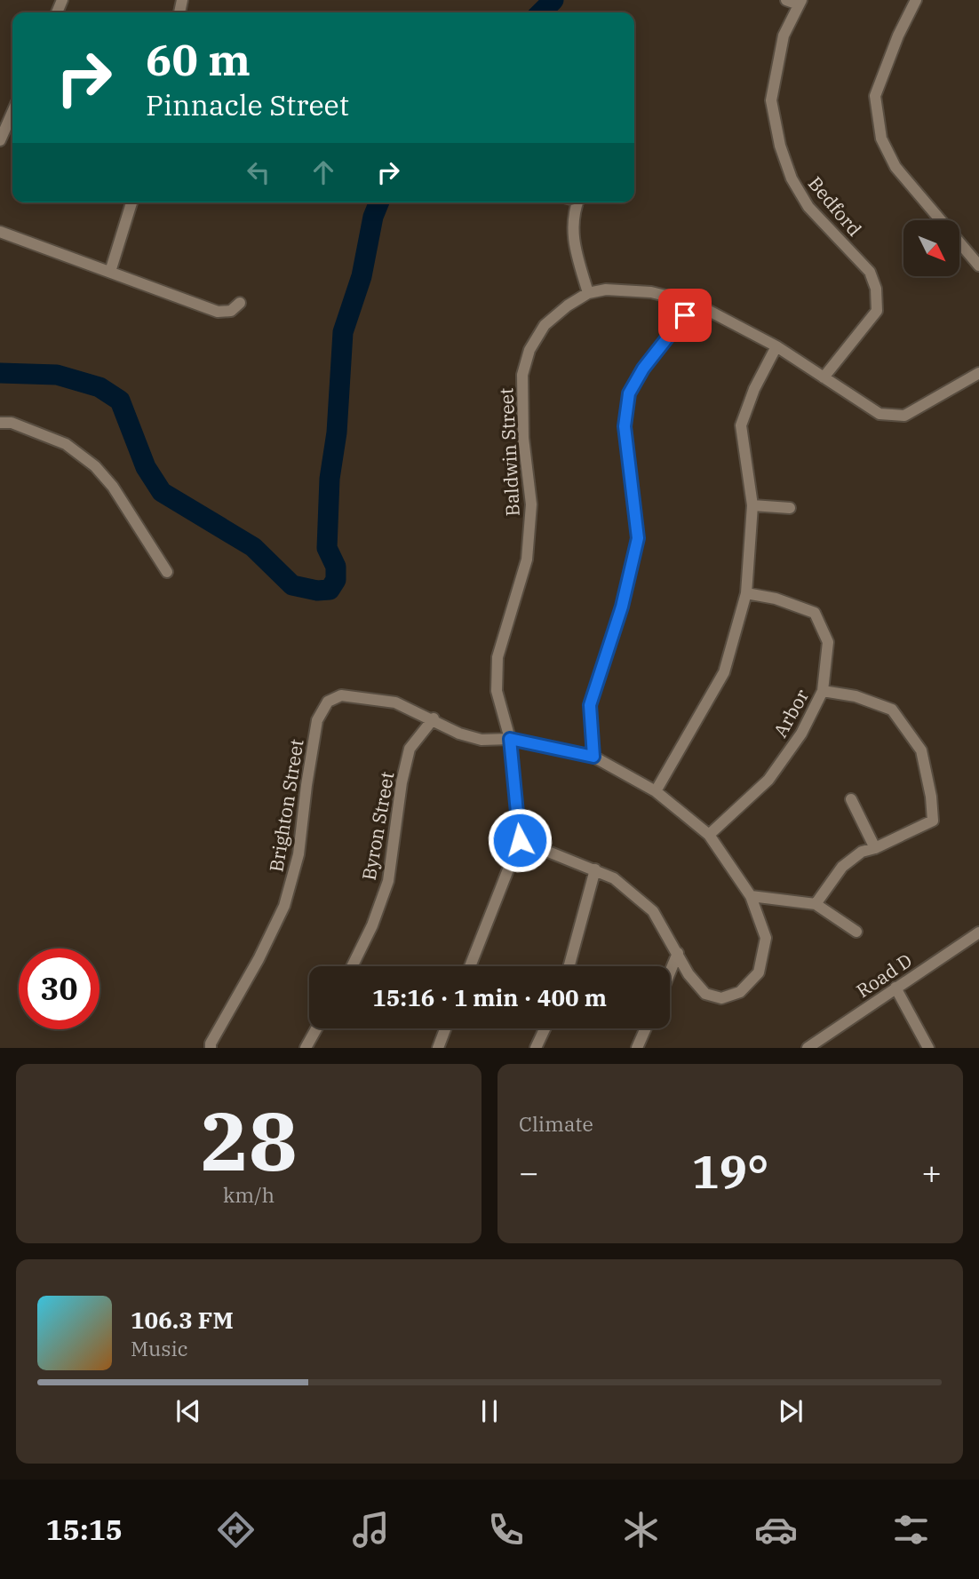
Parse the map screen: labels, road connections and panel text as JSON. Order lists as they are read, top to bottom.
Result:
{
  "streets": {
    "street": [
      "Bedford",
      "Baldwin Street",
      "Arbor",
      "Brighton Street",
      "Byron Street",
      "Road D"
    ]
  },
  "crossings": [
    ["Bedford", "Baldwin Street"],
    ["Brighton Street", "Byron Street"]
  ],
  "north": "bottom right",
  "page": {
    "turn": ["60 m", "Pinnacle Street"],
    "limit": "30",
    "trip": "15:16 · 1 min · 400 m",
    "tile": [
      ["28", "km/h"],
      "Climate"
    ],
    "heat": ["−", "19°", "+"],
    "song": ["106.3 FM", "Music"],
    "tabs": "15:15"
  }
}
